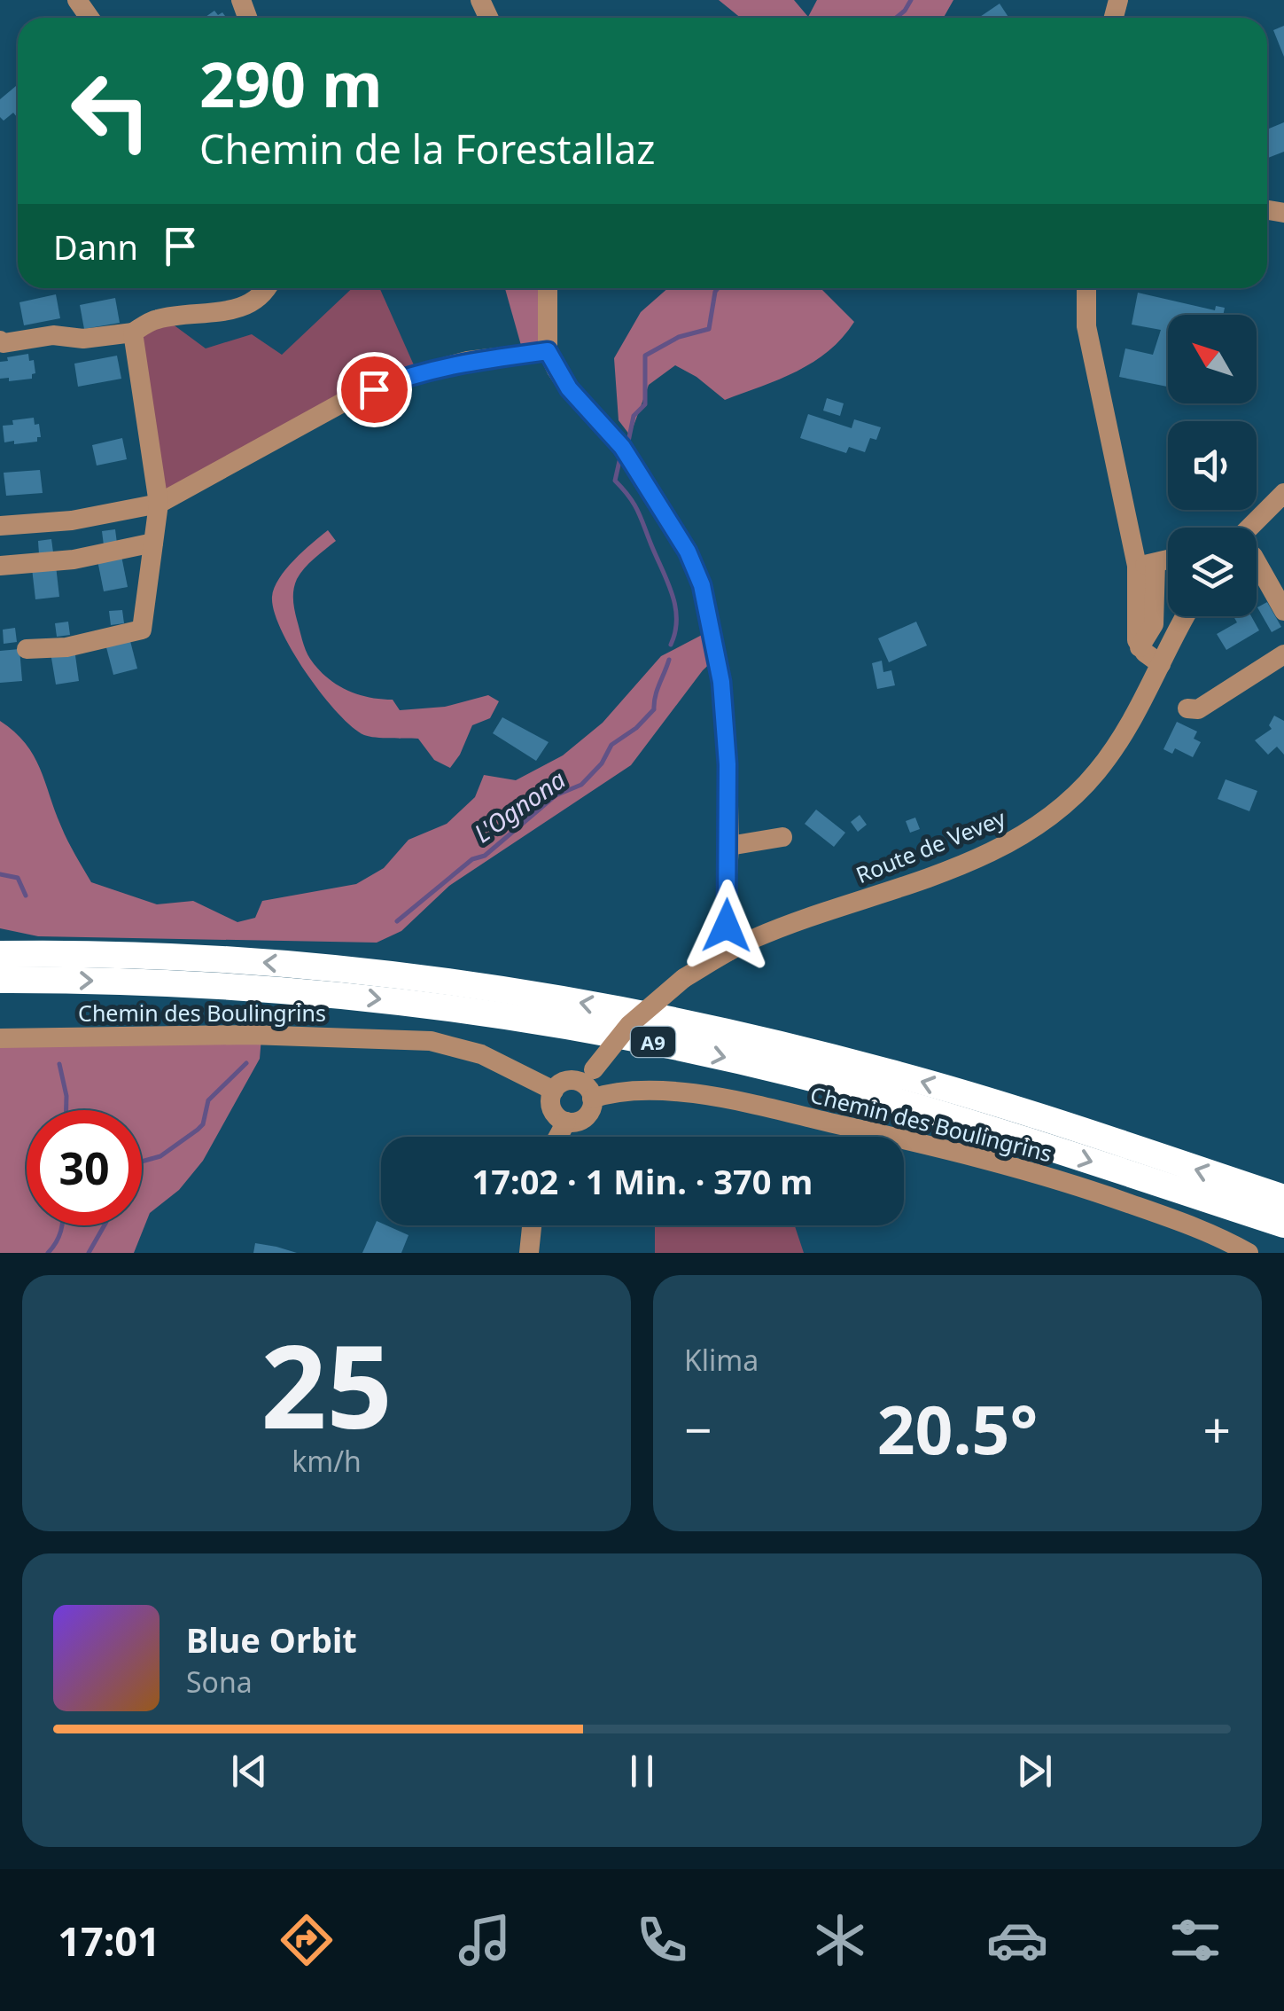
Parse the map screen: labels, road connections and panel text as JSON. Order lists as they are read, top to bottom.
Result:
{
  "streets": {
    "highway": ["A9"],
    "street": ["Route de Vevey", "Chemin des Boulingrins"]
  },
  "crossings": [
    ["Route de Vevey", "Chemin des Boulingrins"]
  ],
  "water": ["L'Ognona"],
  "north": "top left",
  "page": {
    "turn": ["290 m", "Chemin de la Forestallaz"],
    "then": "Dann",
    "limit": "30",
    "trip": "17:02 · 1 Min. · 370 m",
    "tile": [
      ["25", "km/h"],
      "Klima"
    ],
    "heat": ["−", "20.5°", "+"],
    "song": ["Blue Orbit", "Sona"],
    "tabs": "17:01"
  }
}
